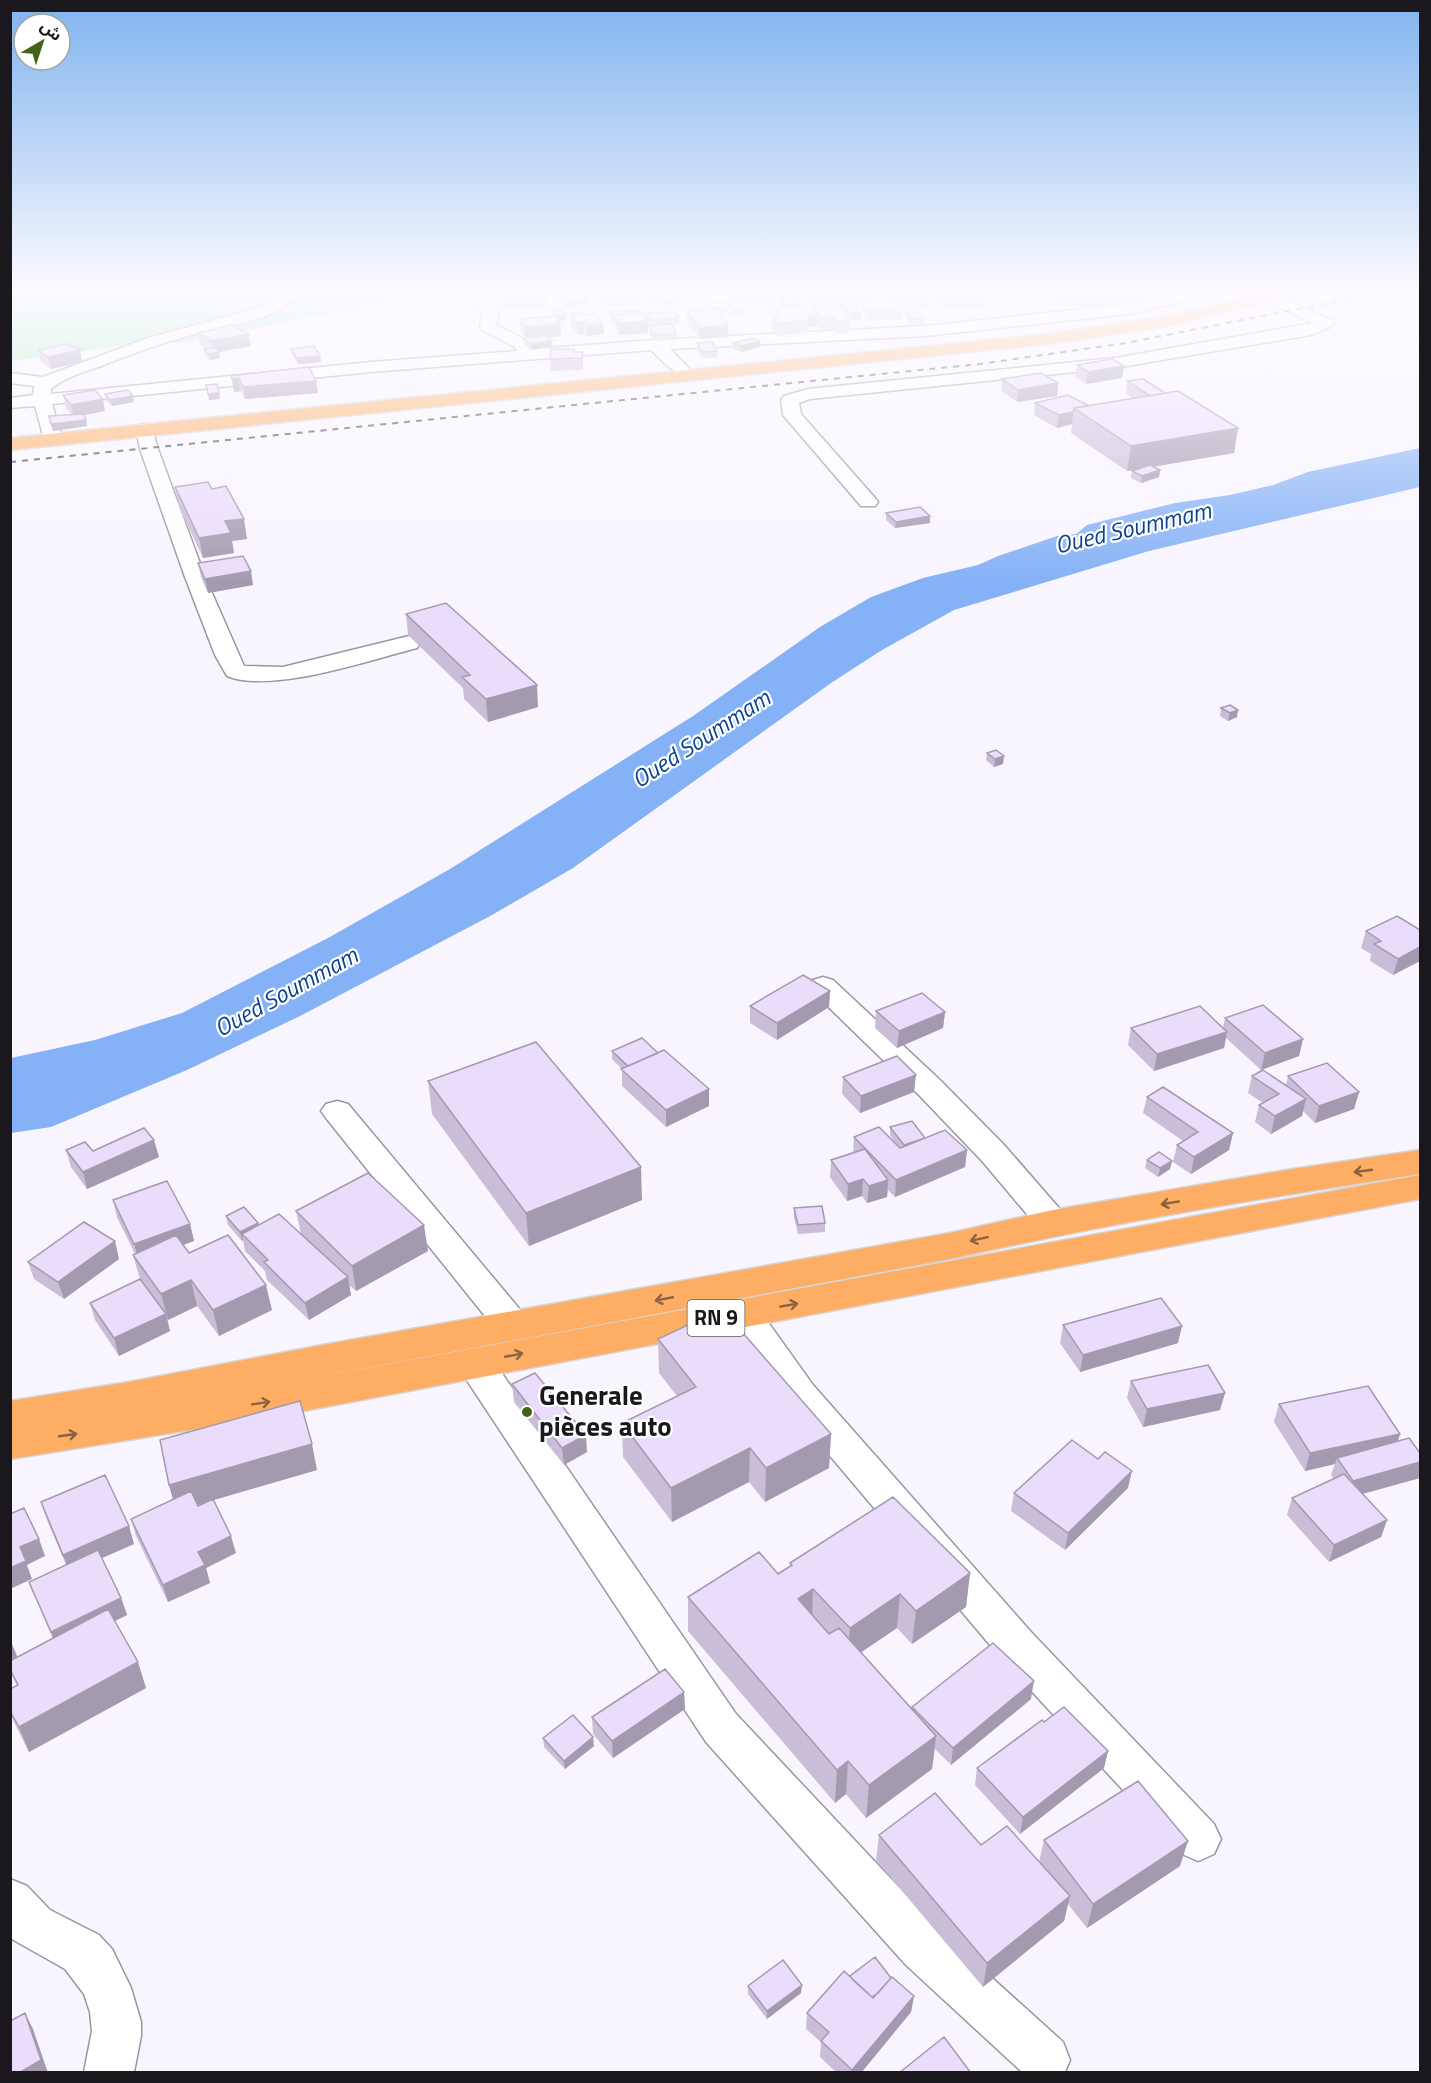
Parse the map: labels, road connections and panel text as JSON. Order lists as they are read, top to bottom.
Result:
{
  "streets": {
    "highway": ["RN 9"]
  },
  "water": ["Oued Soummam"],
  "places": ["Generale pièces auto"],
  "north": "top right"
}
